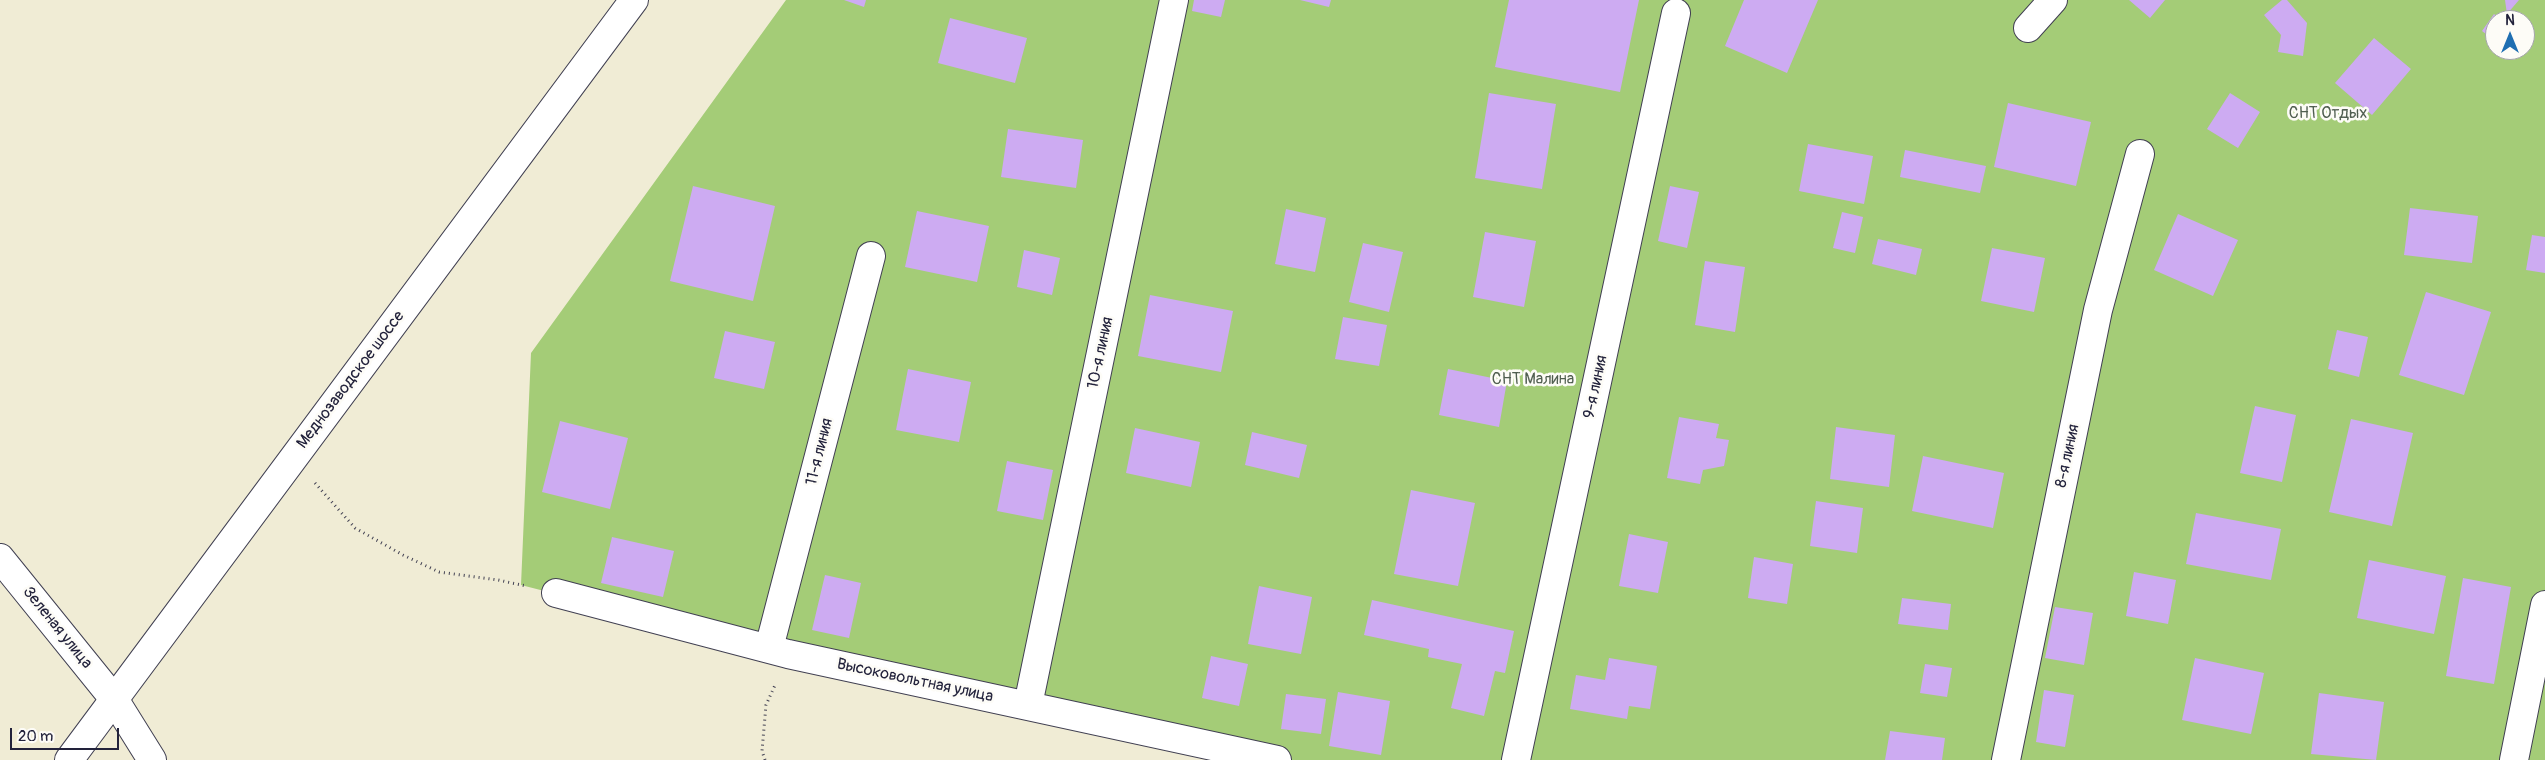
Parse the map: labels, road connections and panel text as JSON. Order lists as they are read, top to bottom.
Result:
{
  "streets": {
    "street": [
      "10-я линия",
      "Меднозаводское шоссе",
      "9-я линия",
      "11-я линия",
      "8-я линия",
      "Зеленая улица",
      "Высоковольтная улица"
    ]
  },
  "crossings": [
    ["10-я линия", "Высоковольтная улица"],
    ["Меднозаводское шоссе", "Зеленая улица"],
    ["11-я линия", "Высоковольтная улица"]
  ],
  "parks": ["СНТ Отдых", "СНТ Малина"],
  "scale_bar": "20 m",
  "north": "top"
}
